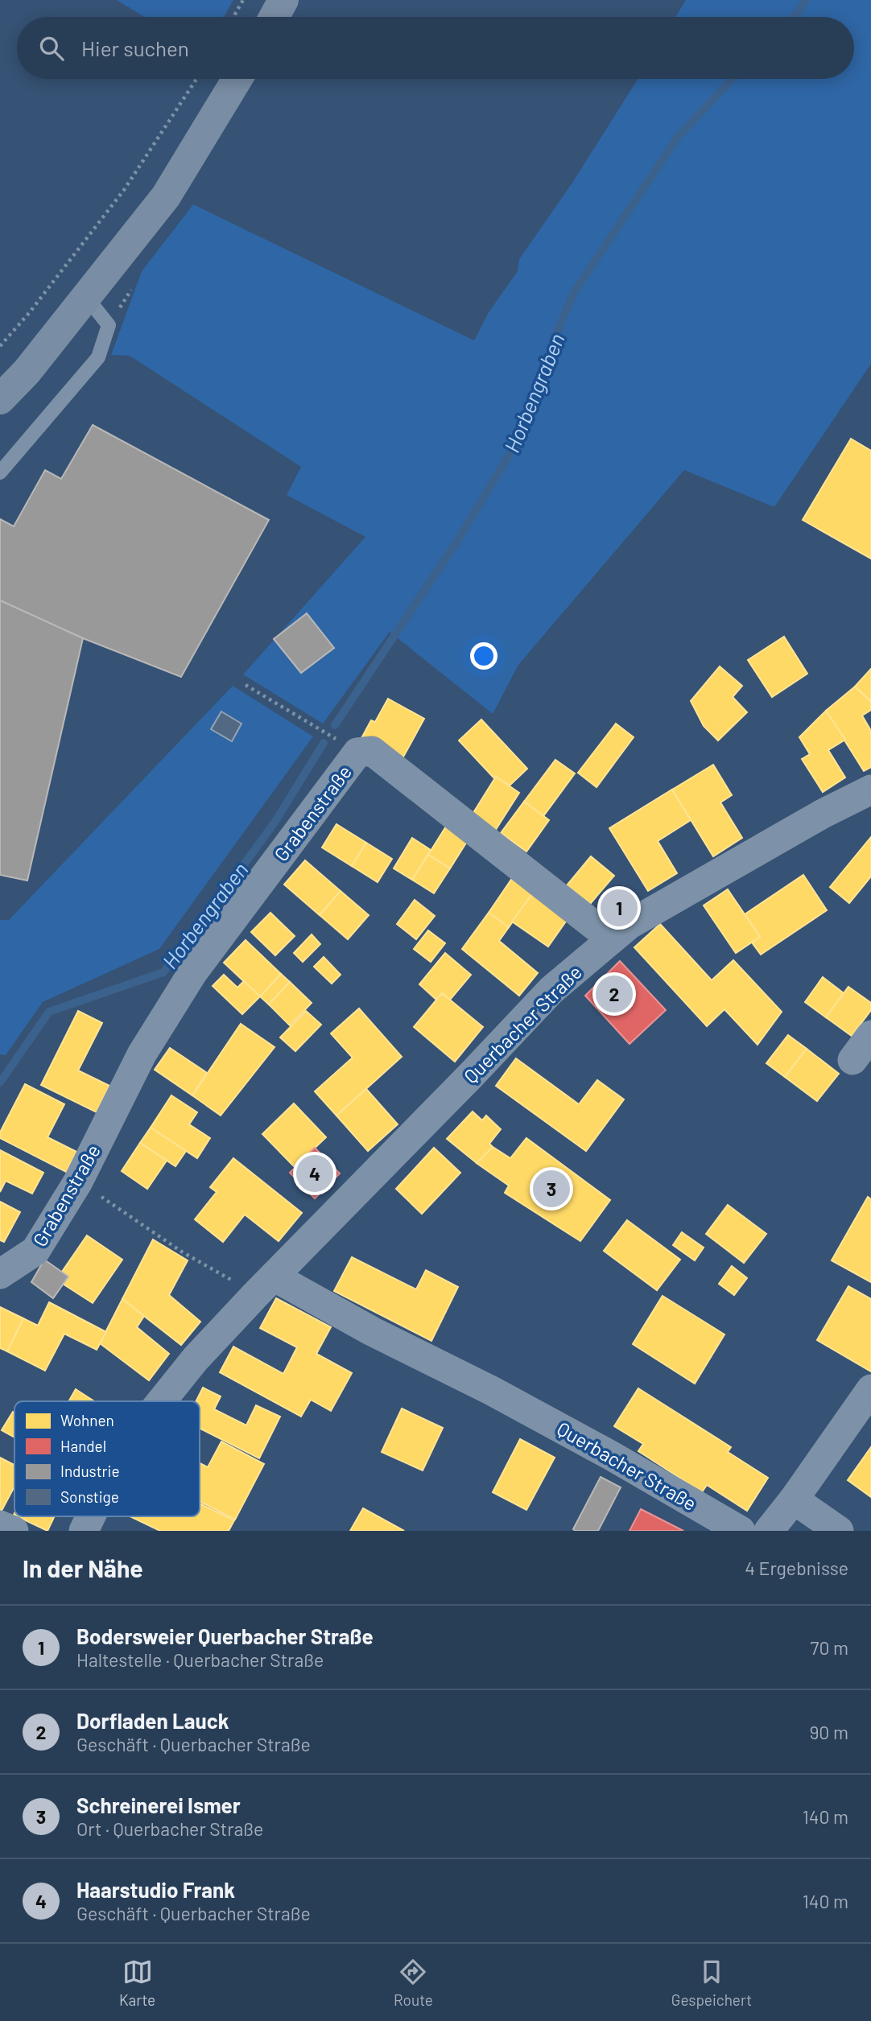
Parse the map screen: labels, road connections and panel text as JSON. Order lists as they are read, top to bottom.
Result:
{
  "streets": {
    "street": ["Grabenstraße", "Querbacher Straße"]
  },
  "crossings": [
    ["Grabenstraße", "Querbacher Straße"]
  ],
  "water": ["Horbengraben"],
  "legend": [
    "Wohnen",
    "Handel",
    "Industrie",
    "Sonstige"
  ],
  "page": {
    "search": "Hier suchen",
    "pins": [
      "1",
      "2",
      "4",
      "3"
    ],
    "heading": ["In der Nähe", "4 Ergebnisse"],
    "list": [
      {
        "mark": "1",
        "name": "Bodersweier Querbacher Straße",
        "note": "Haltestelle · Querbacher Straße",
        "value": "70 m"
      },
      {
        "mark": "2",
        "name": "Dorfladen Lauck",
        "note": "Geschäft · Querbacher Straße",
        "value": "90 m"
      },
      {
        "mark": "3",
        "name": "Schreinerei Ismer",
        "note": "Ort · Querbacher Straße",
        "value": "140 m"
      },
      {
        "mark": "4",
        "name": "Haarstudio Frank",
        "note": "Geschäft · Querbacher Straße",
        "value": "140 m"
      }
    ],
    "nav": ["Karte", "Route", "Gespeichert"]
  }
}
